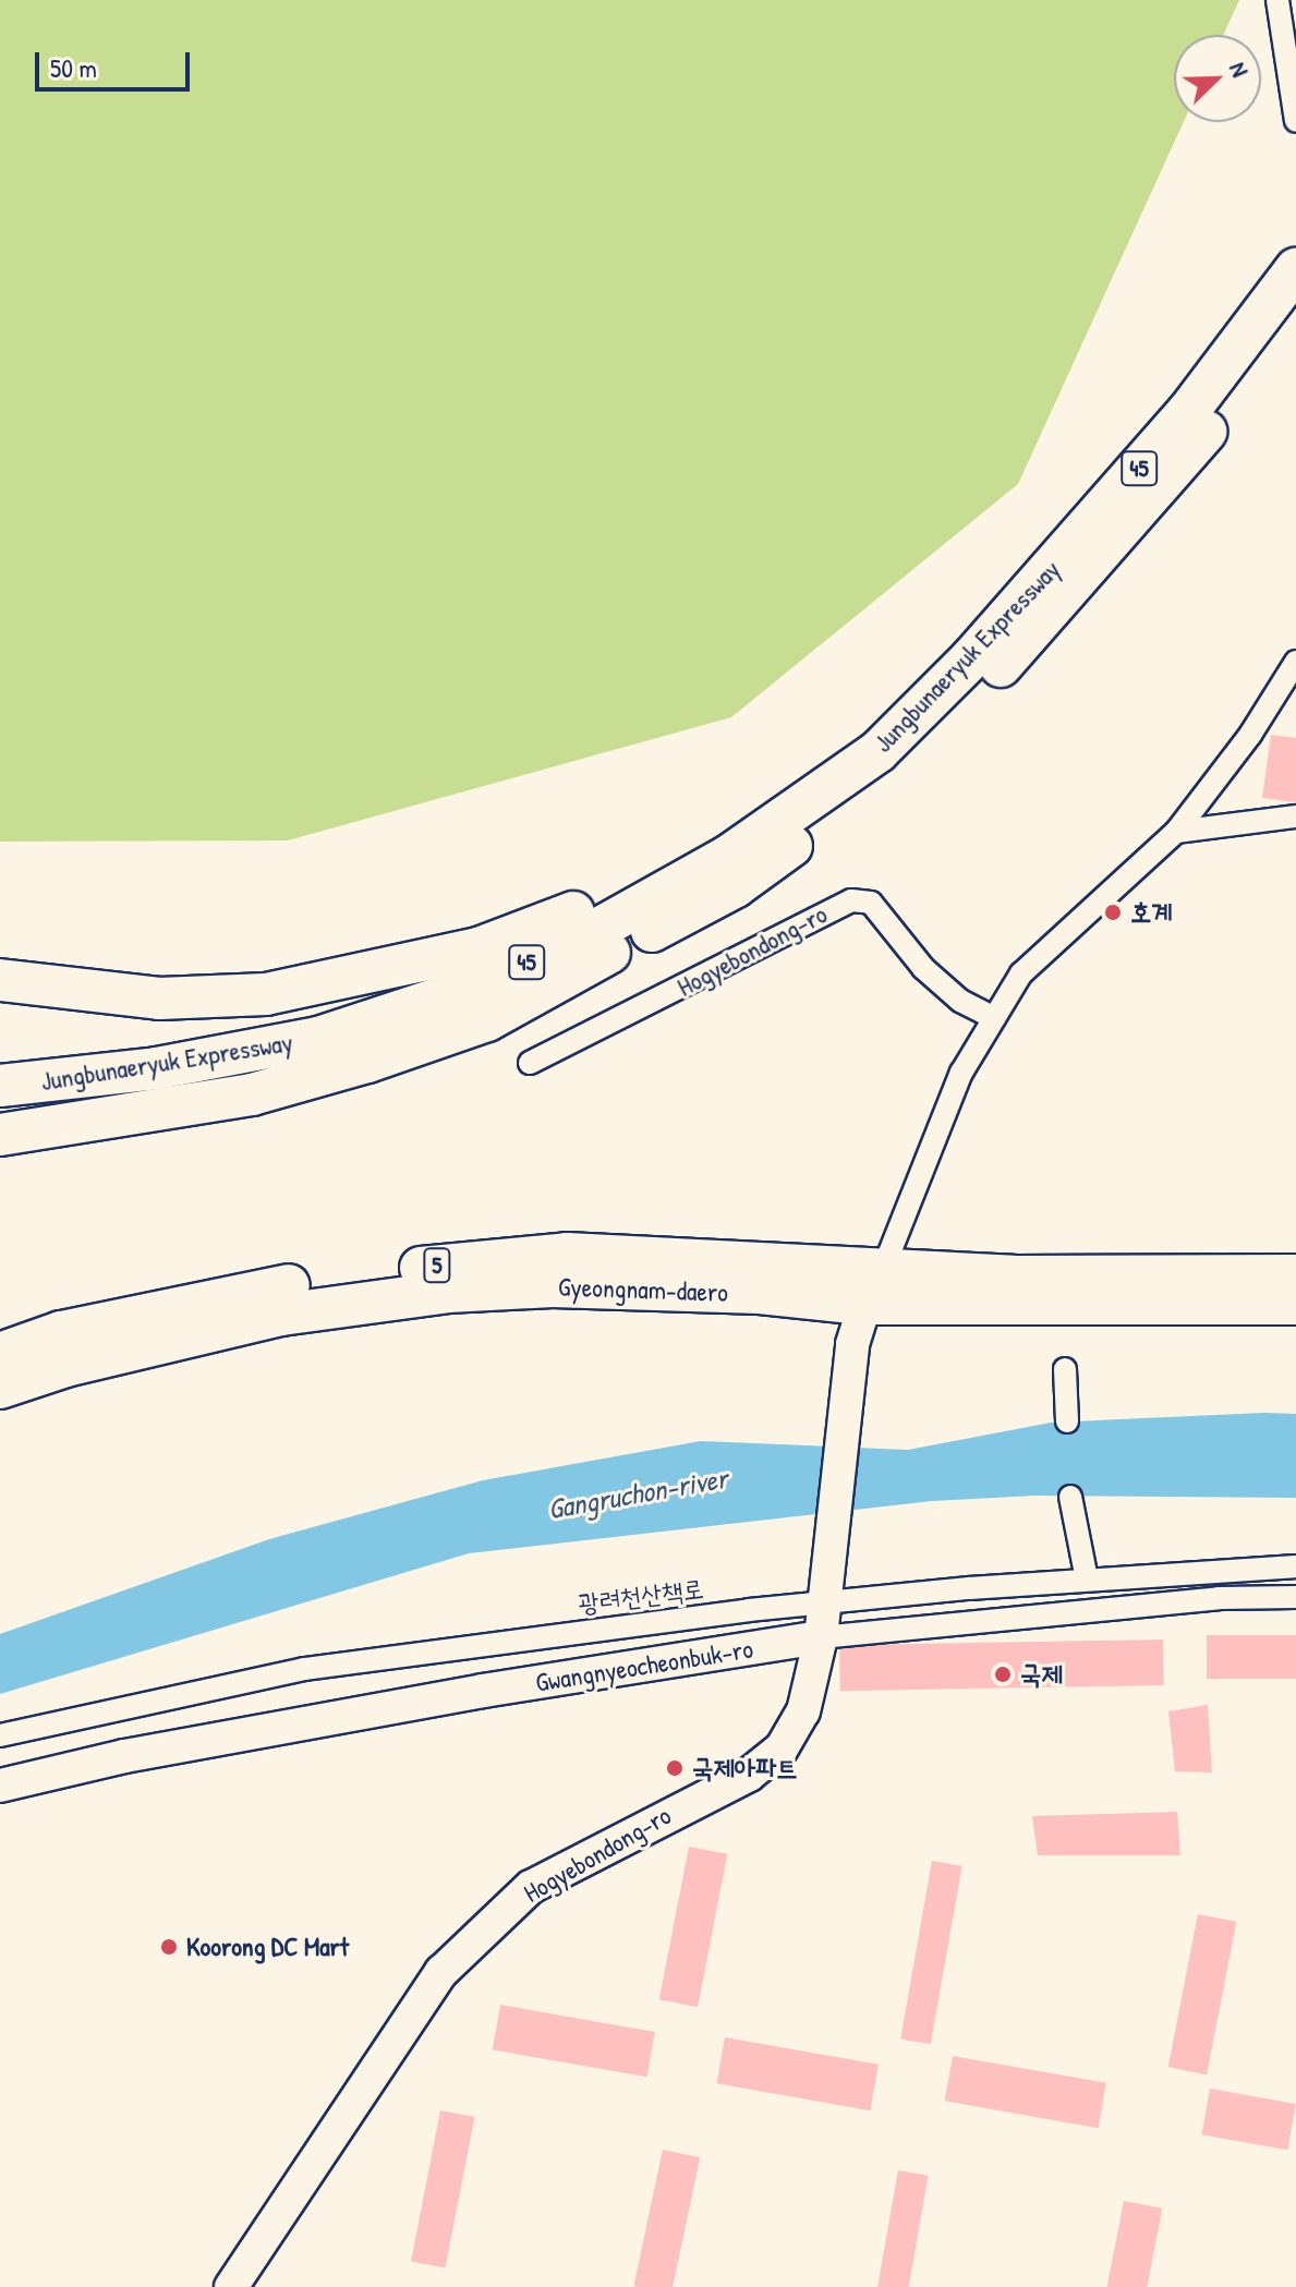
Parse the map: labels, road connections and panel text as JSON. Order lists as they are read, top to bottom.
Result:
{
  "streets": {
    "highway": [
      "45",
      "Jungbunaeryuk Expressway",
      "5",
      "Gyeongnam-daero"
    ],
    "street": ["Hogyebondong-ro", "광려천산책로", "Gwangnyeocheonbuk-ro"]
  },
  "crossings": [
    ["Hogyebondong-ro", "Gyeongnam-daero"],
    ["Hogyebondong-ro", "광려천산책로"],
    ["Hogyebondong-ro", "Gwangnyeocheonbuk-ro"]
  ],
  "water": ["Gangruchon-river"],
  "places": [
    "호계",
    "국제",
    "국제아파트",
    "Koorong DC Mart"
  ],
  "scale_bar": "50 m",
  "north": "top right"
}
